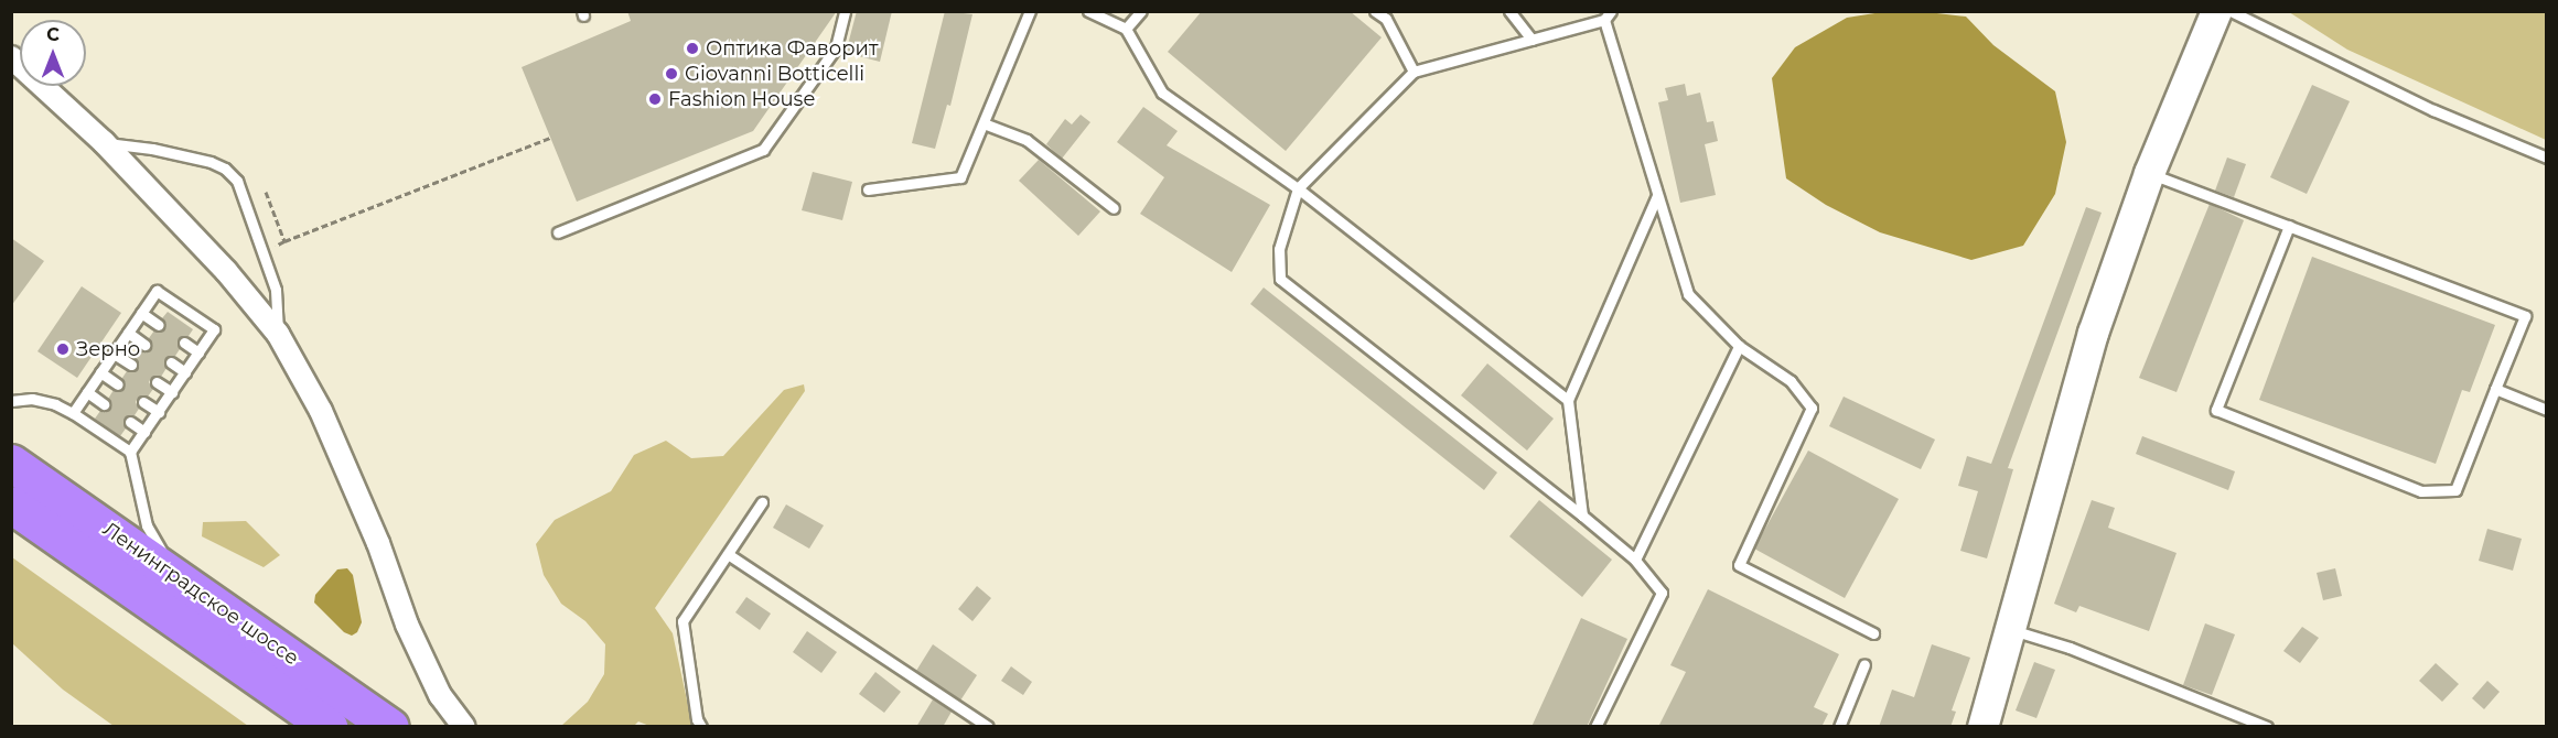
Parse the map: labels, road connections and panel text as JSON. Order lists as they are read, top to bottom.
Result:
{
  "streets": {
    "highway": ["Ленинградское шоссе"]
  },
  "places": [
    "Оптика Фаворит",
    "Giovanni Botticelli",
    "Fashion House",
    "Зерно"
  ],
  "north": "top"
}
